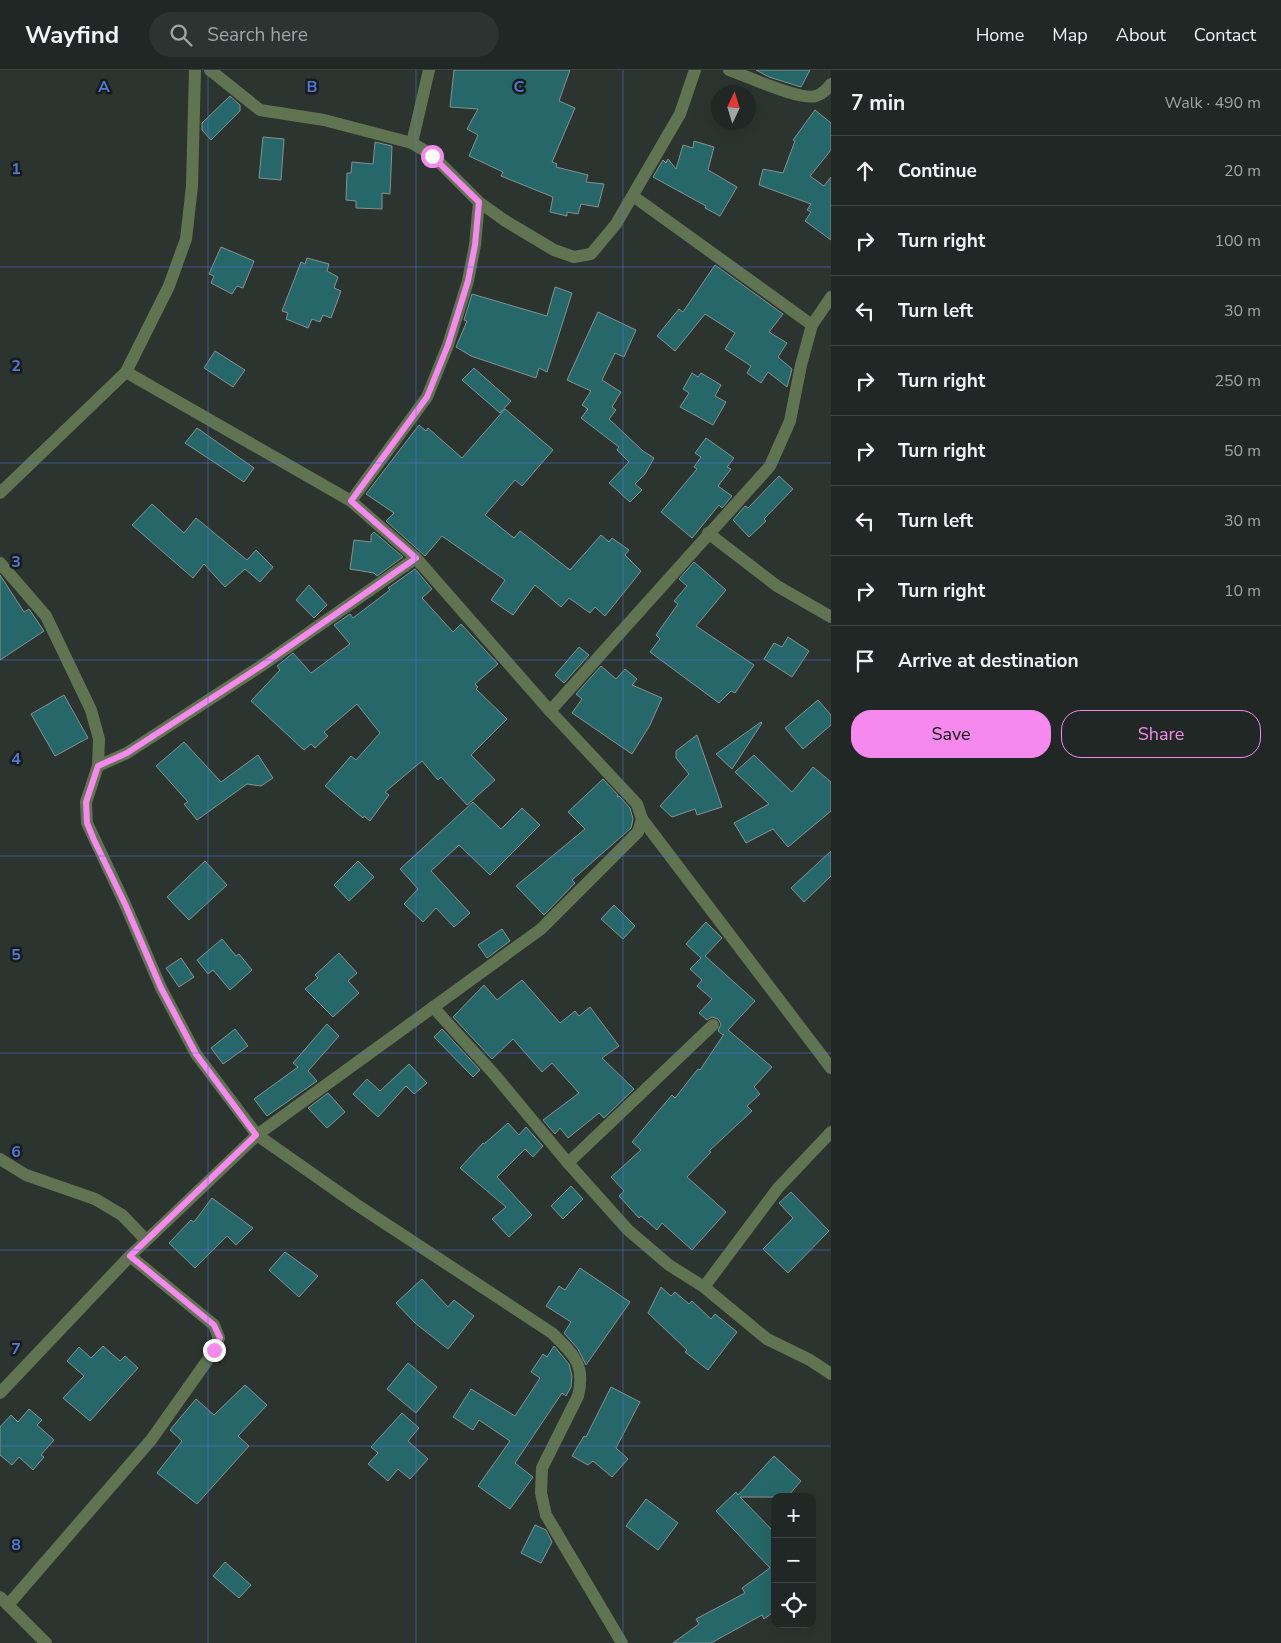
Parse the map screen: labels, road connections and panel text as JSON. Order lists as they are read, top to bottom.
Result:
{
  "north": "top",
  "page": {
    "header": "Wayfind",
    "search": "Search here",
    "nav": [
      "Home",
      "Map",
      "About",
      "Contact"
    ],
    "heading": ["7 min", "Walk · 490 m"],
    "list": [
      ["Continue", "20 m"],
      ["Turn right", "100 m"],
      ["Turn left", "30 m"],
      ["Turn right", "250 m"],
      ["Turn right", "50 m"],
      ["Turn left", "30 m"],
      ["Turn right", "10 m"],
      "Arrive at destination"
    ],
    "buttons": ["Save", "Share"],
    "map_buttons": ["+", "−"]
  },
  "grid": {
    "columns": ["A", "B", "C"],
    "rows": [
      "1",
      "2",
      "3",
      "4",
      "5",
      "6",
      "7",
      "8"
    ]
  }
}
